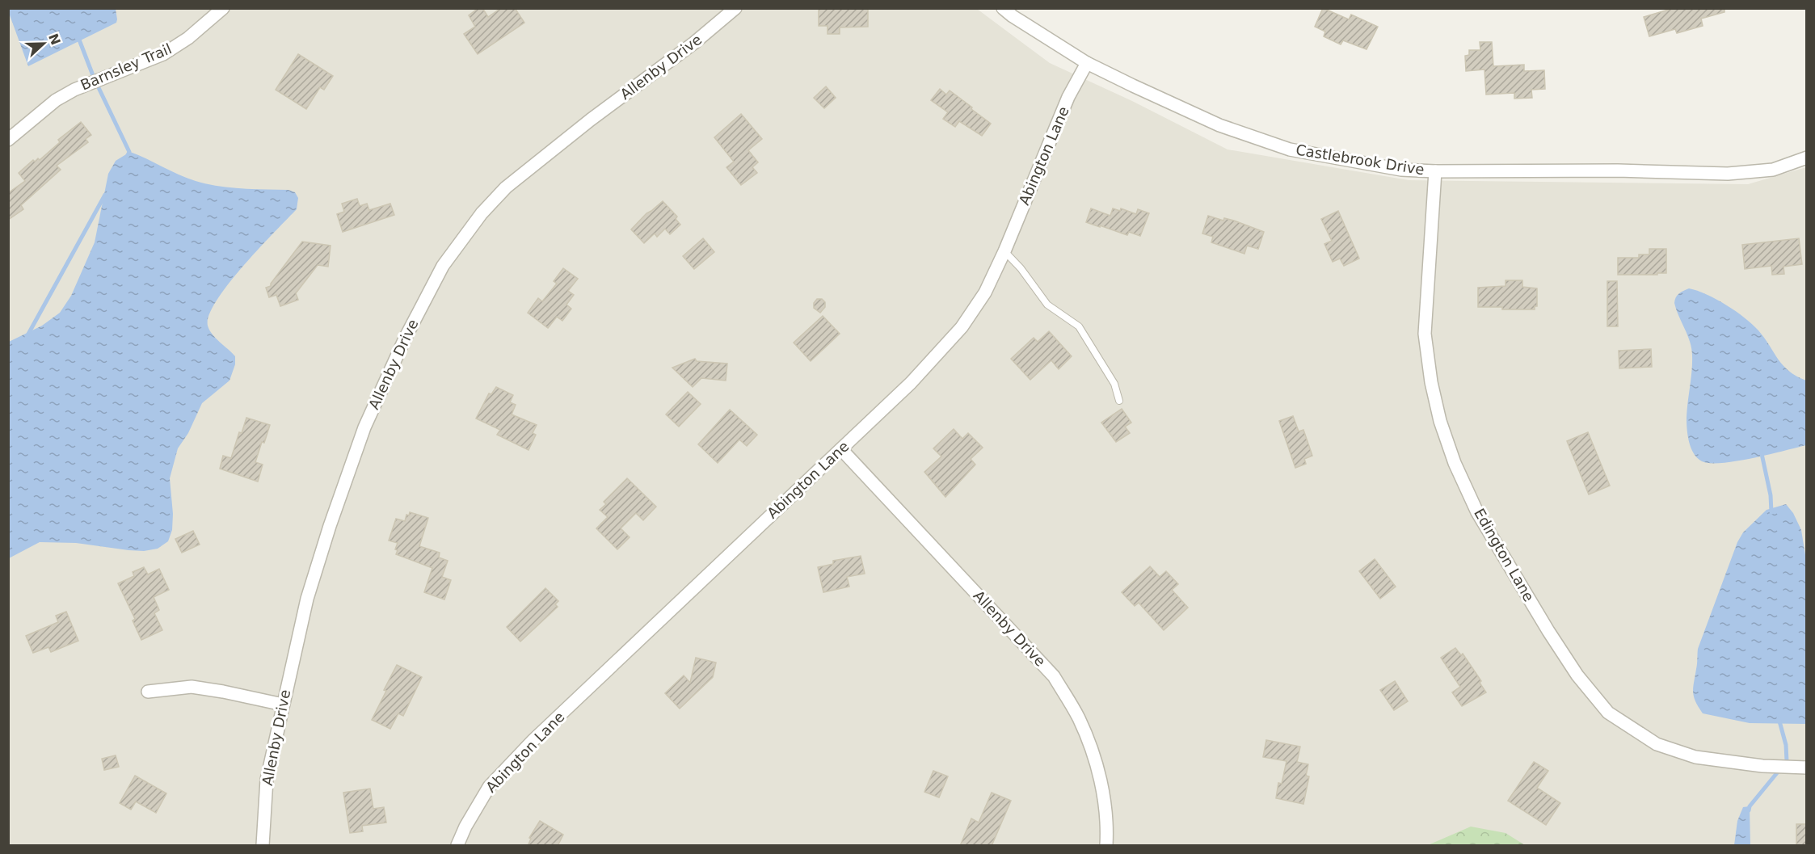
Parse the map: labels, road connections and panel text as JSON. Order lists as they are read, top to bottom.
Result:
{
  "streets": {
    "street": [
      "Barnsley Trail",
      "Allenby Drive",
      "Abington Lane",
      "Castlebrook Drive",
      "Edington Lane"
    ]
  },
  "crossings": [
    ["Allenby Drive", "Abington Lane"],
    ["Abington Lane", "Castlebrook Drive"],
    ["Castlebrook Drive", "Edington Lane"]
  ],
  "north": "right"
}
